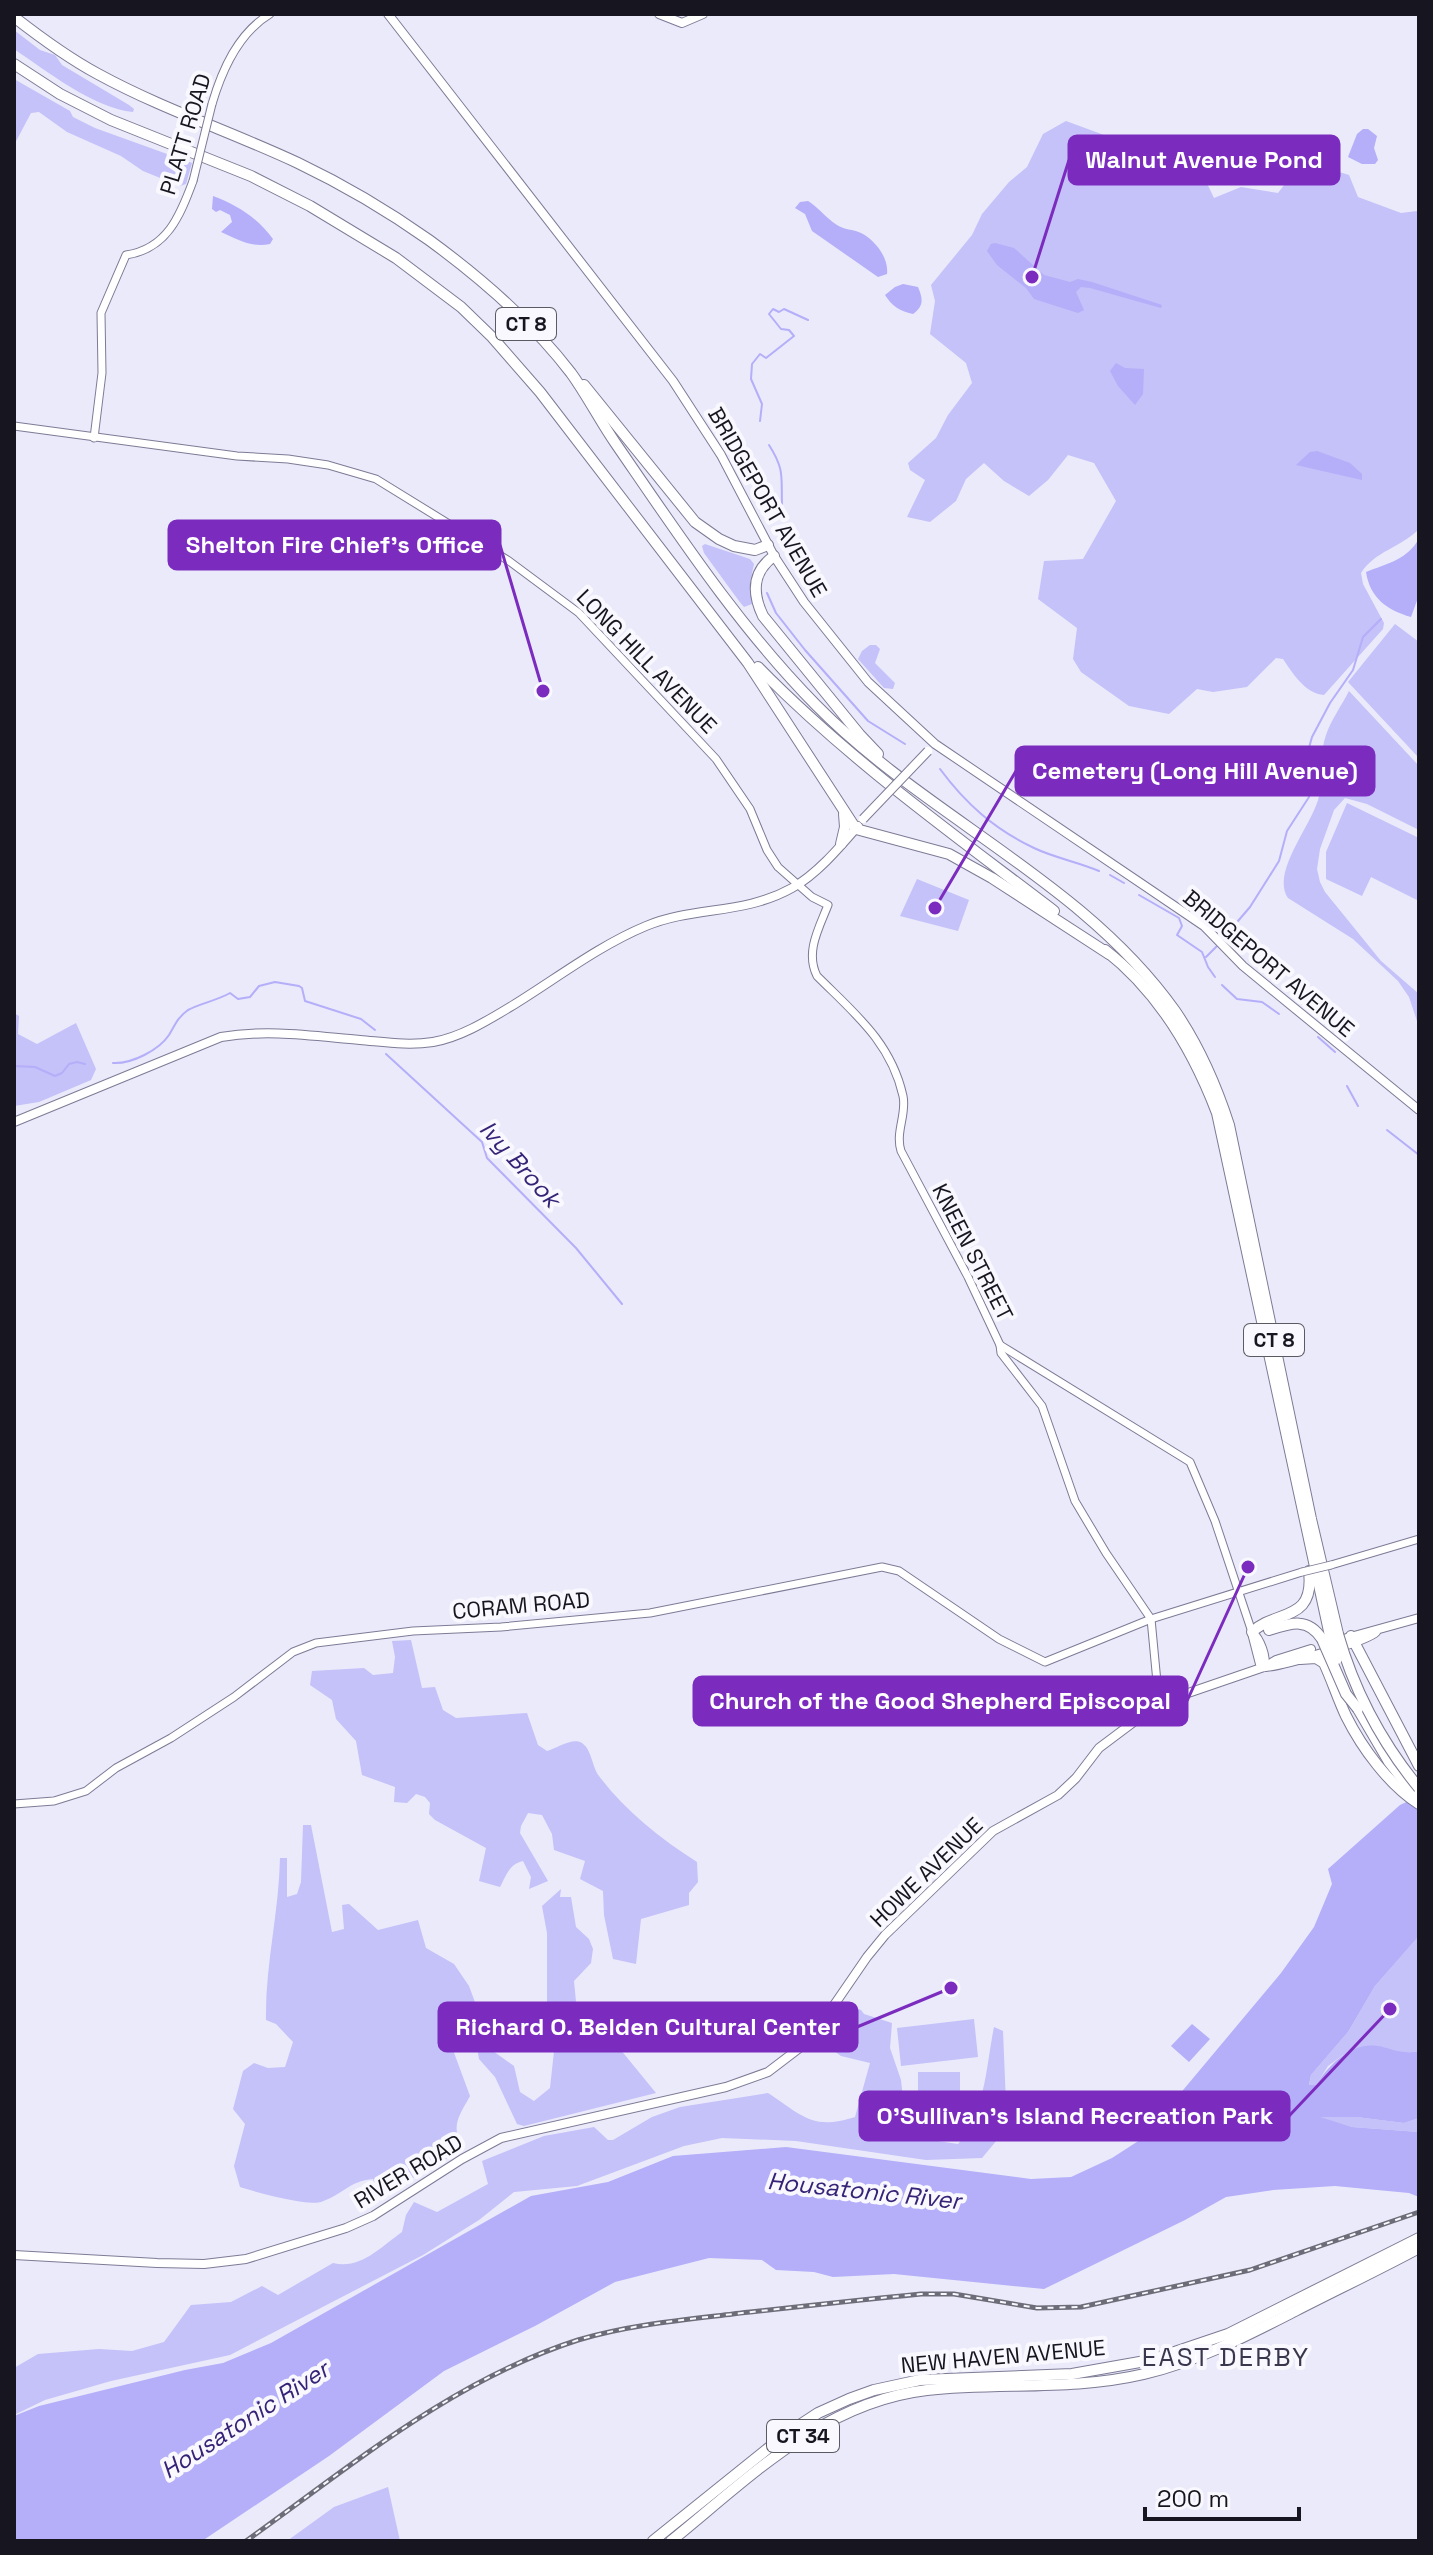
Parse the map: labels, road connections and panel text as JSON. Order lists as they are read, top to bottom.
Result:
{
  "streets": {
    "highway": ["CT 8", "NEW HAVEN AVENUE", "CT 34"],
    "main road": [
      "BRIDGEPORT AVENUE",
      "KNEEN STREET",
      "HOWE AVENUE",
      "RIVER ROAD"
    ],
    "street": ["PLATT ROAD", "LONG HILL AVENUE", "CORAM ROAD"]
  },
  "crossings": [
    ["PLATT ROAD", "LONG HILL AVENUE"],
    ["LONG HILL AVENUE", "KNEEN STREET"],
    ["KNEEN STREET", "HOWE AVENUE"],
    ["HOWE AVENUE", "RIVER ROAD"],
    ["NEW HAVEN AVENUE", "CT 34"]
  ],
  "districts": ["EAST DERBY"],
  "water": ["Ivy Brook", "Housatonic River"],
  "places": [
    "Walnut Avenue Pond",
    "Shelton Fire Chief's Office",
    "Cemetery (Long Hill Avenue)",
    "Church of the Good Shepherd Episcopal",
    "Richard O. Belden Cultural Center",
    "O'Sullivan's Island Recreation Park"
  ],
  "scale_bar": "200 m"
}
